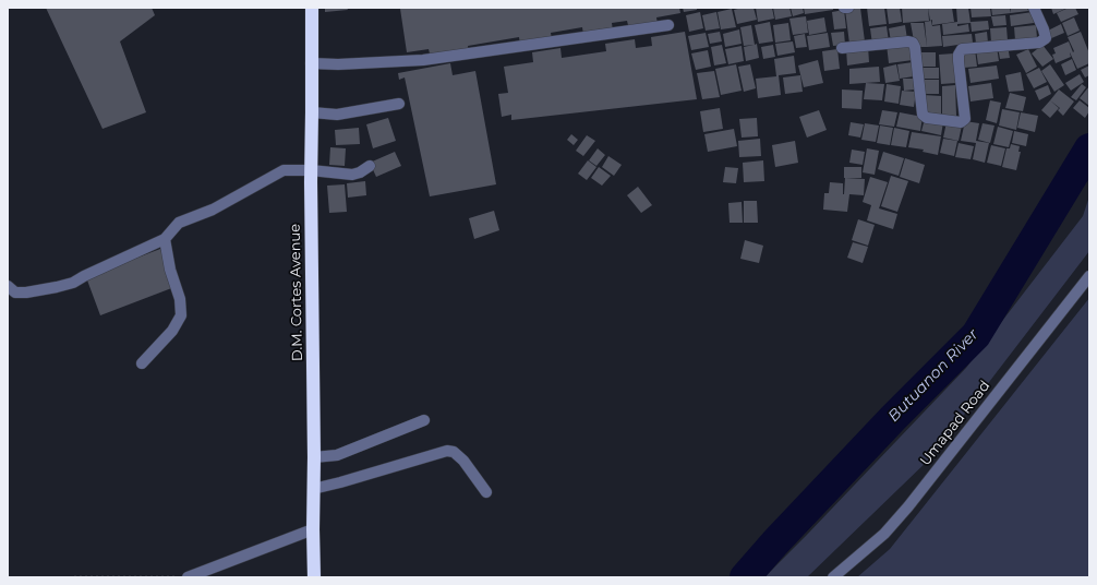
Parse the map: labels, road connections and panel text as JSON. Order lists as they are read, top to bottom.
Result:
{
  "streets": {
    "highway": ["D.M. Cortes Avenue"],
    "street": ["Umapad Road"]
  },
  "water": ["Butuanon River"]
}
